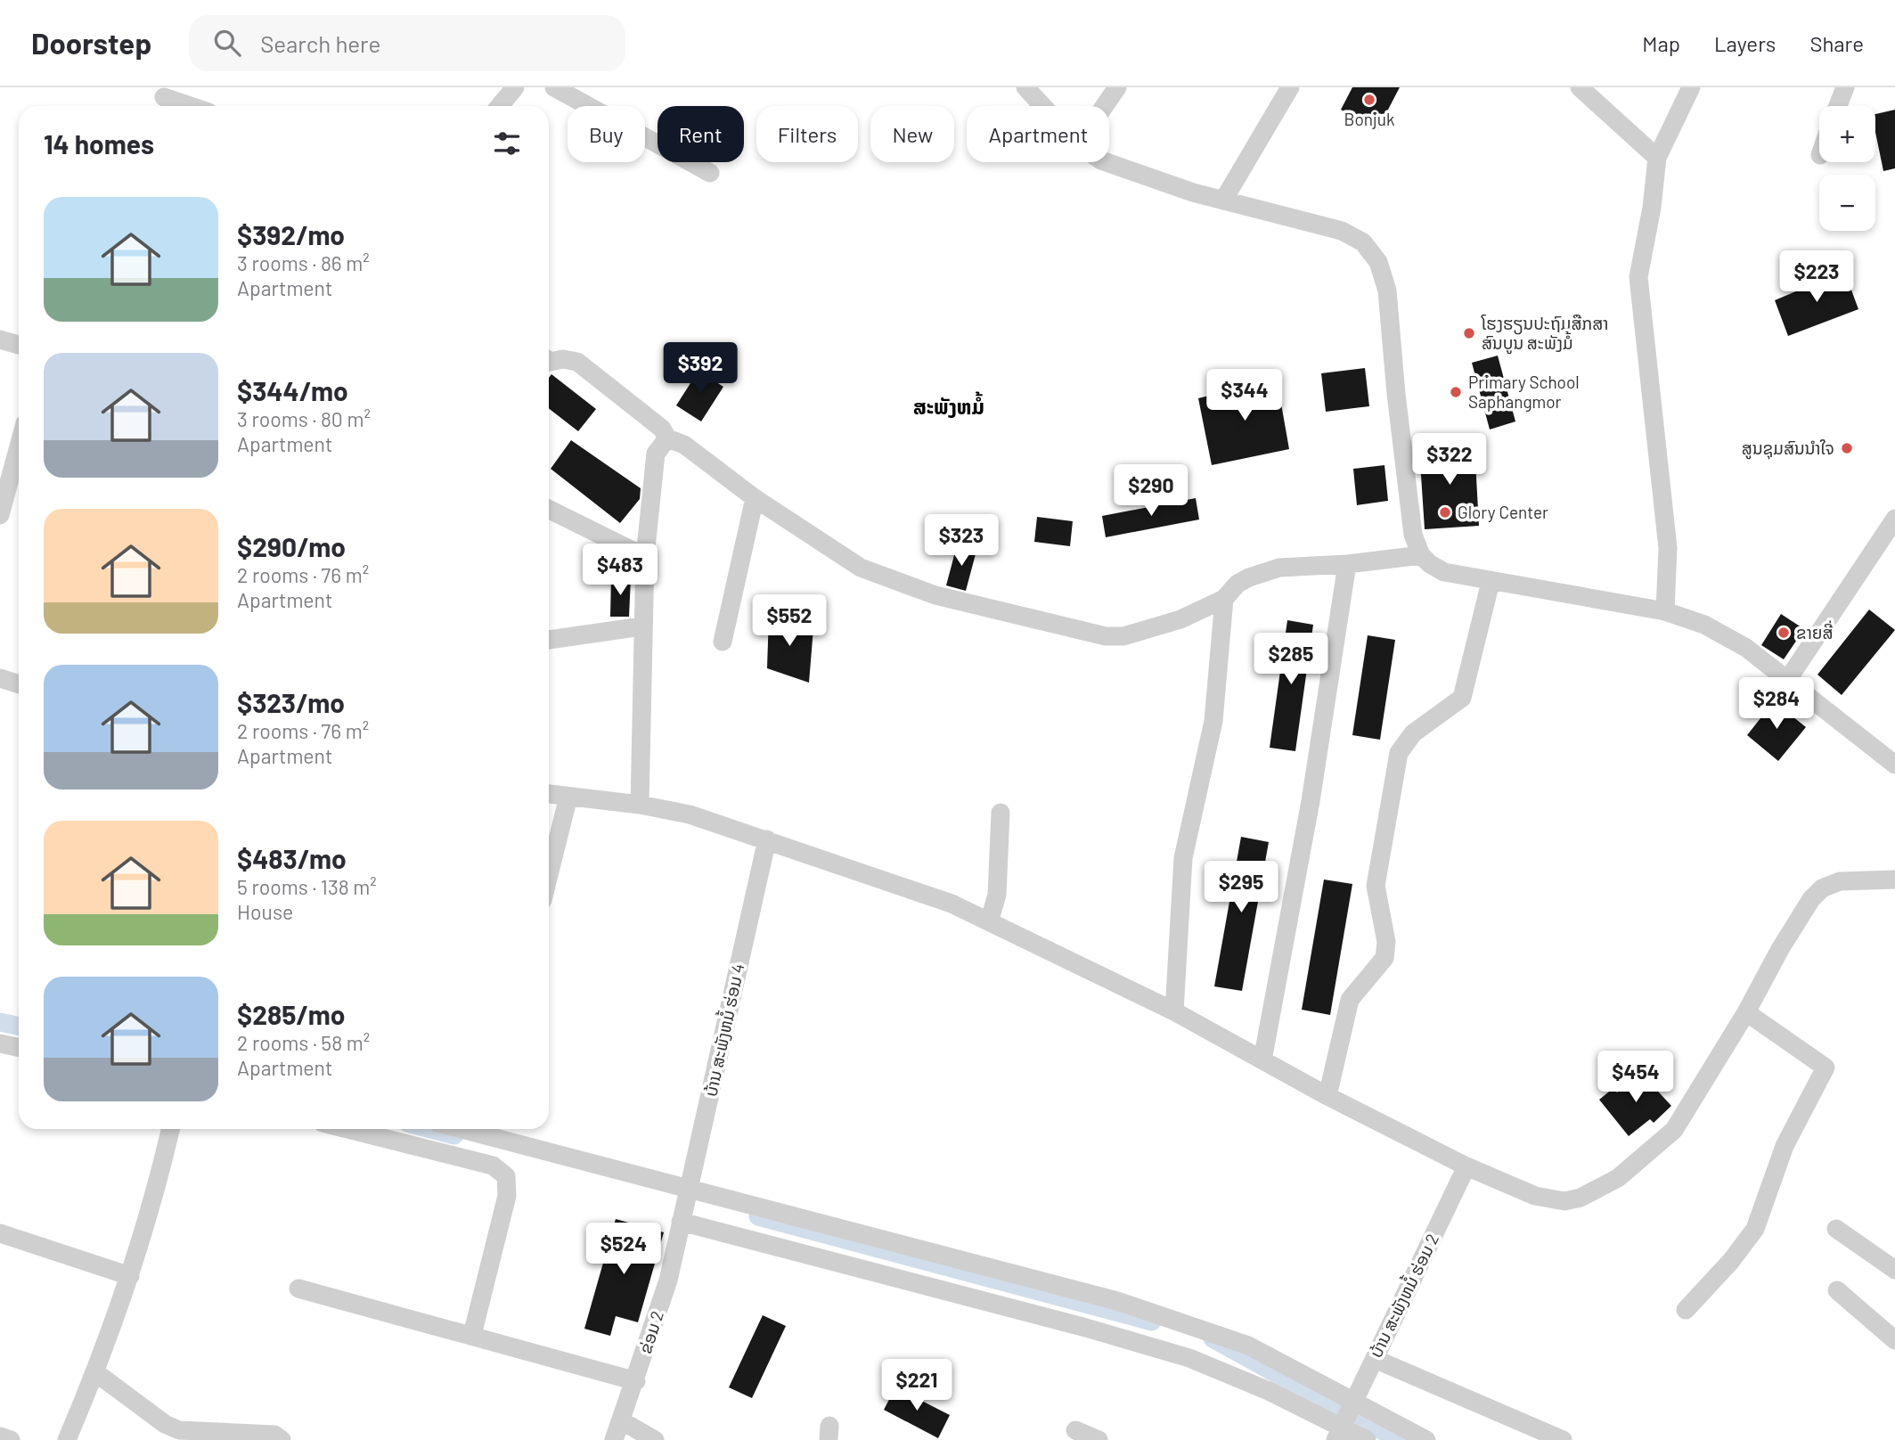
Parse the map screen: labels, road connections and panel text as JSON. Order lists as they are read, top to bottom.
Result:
{
  "streets": {
    "street": ["ບ້ານ ສະພັງຫມໍ້ ຮ່ອມ 4", "ບ້ານ ສະພັງຫມໍ້ ຮ່ອມ 2", "ຂ່ອມ 2"]
  },
  "crossings": [
    ["ບ້ານ ສະພັງຫມໍ້ ຮ່ອມ 4", "ຂ່ອມ 2"]
  ],
  "districts": ["ສະພັງຫມໍ້"],
  "places": [
    "Bonjuk",
    "ໂຮງຮຽນປະຖົມສືກສາ ສົນບູນ ສະພັງມໍ້",
    "Primary School Saphangmor",
    "ສູນຊຸມສົນນຳໃຈ",
    "Glory Center",
    "ຂາຍສີ່"
  ],
  "page": {
    "header": "Doorstep",
    "search": "Search here",
    "nav": ["Map", "Layers", "Share"],
    "map_buttons": ["+", "−"],
    "chip": [
      "Buy",
      "Rent",
      "Filters",
      "New",
      "Apartment"
    ],
    "heading": "14 homes",
    "list": [
      {
        "name": "$392/mo",
        "note": "3 rooms · 86 m² · Apartment"
      },
      {
        "name": "$344/mo",
        "note": "3 rooms · 80 m² · Apartment"
      },
      {
        "name": "$290/mo",
        "note": "2 rooms · 76 m² · Apartment"
      },
      {
        "name": "$323/mo",
        "note": "2 rooms · 76 m² · Apartment"
      },
      {
        "name": "$483/mo",
        "note": "5 rooms · 138 m² · House"
      },
      {
        "name": "$285/mo",
        "note": "2 rooms · 58 m² · Apartment"
      }
    ],
    "price": [
      "$223",
      "$392",
      "$344",
      "$322",
      "$290",
      "$323",
      "$483",
      "$552",
      "$285",
      "$284",
      "$295",
      "$454",
      "$524",
      "$221"
    ]
  }
}
